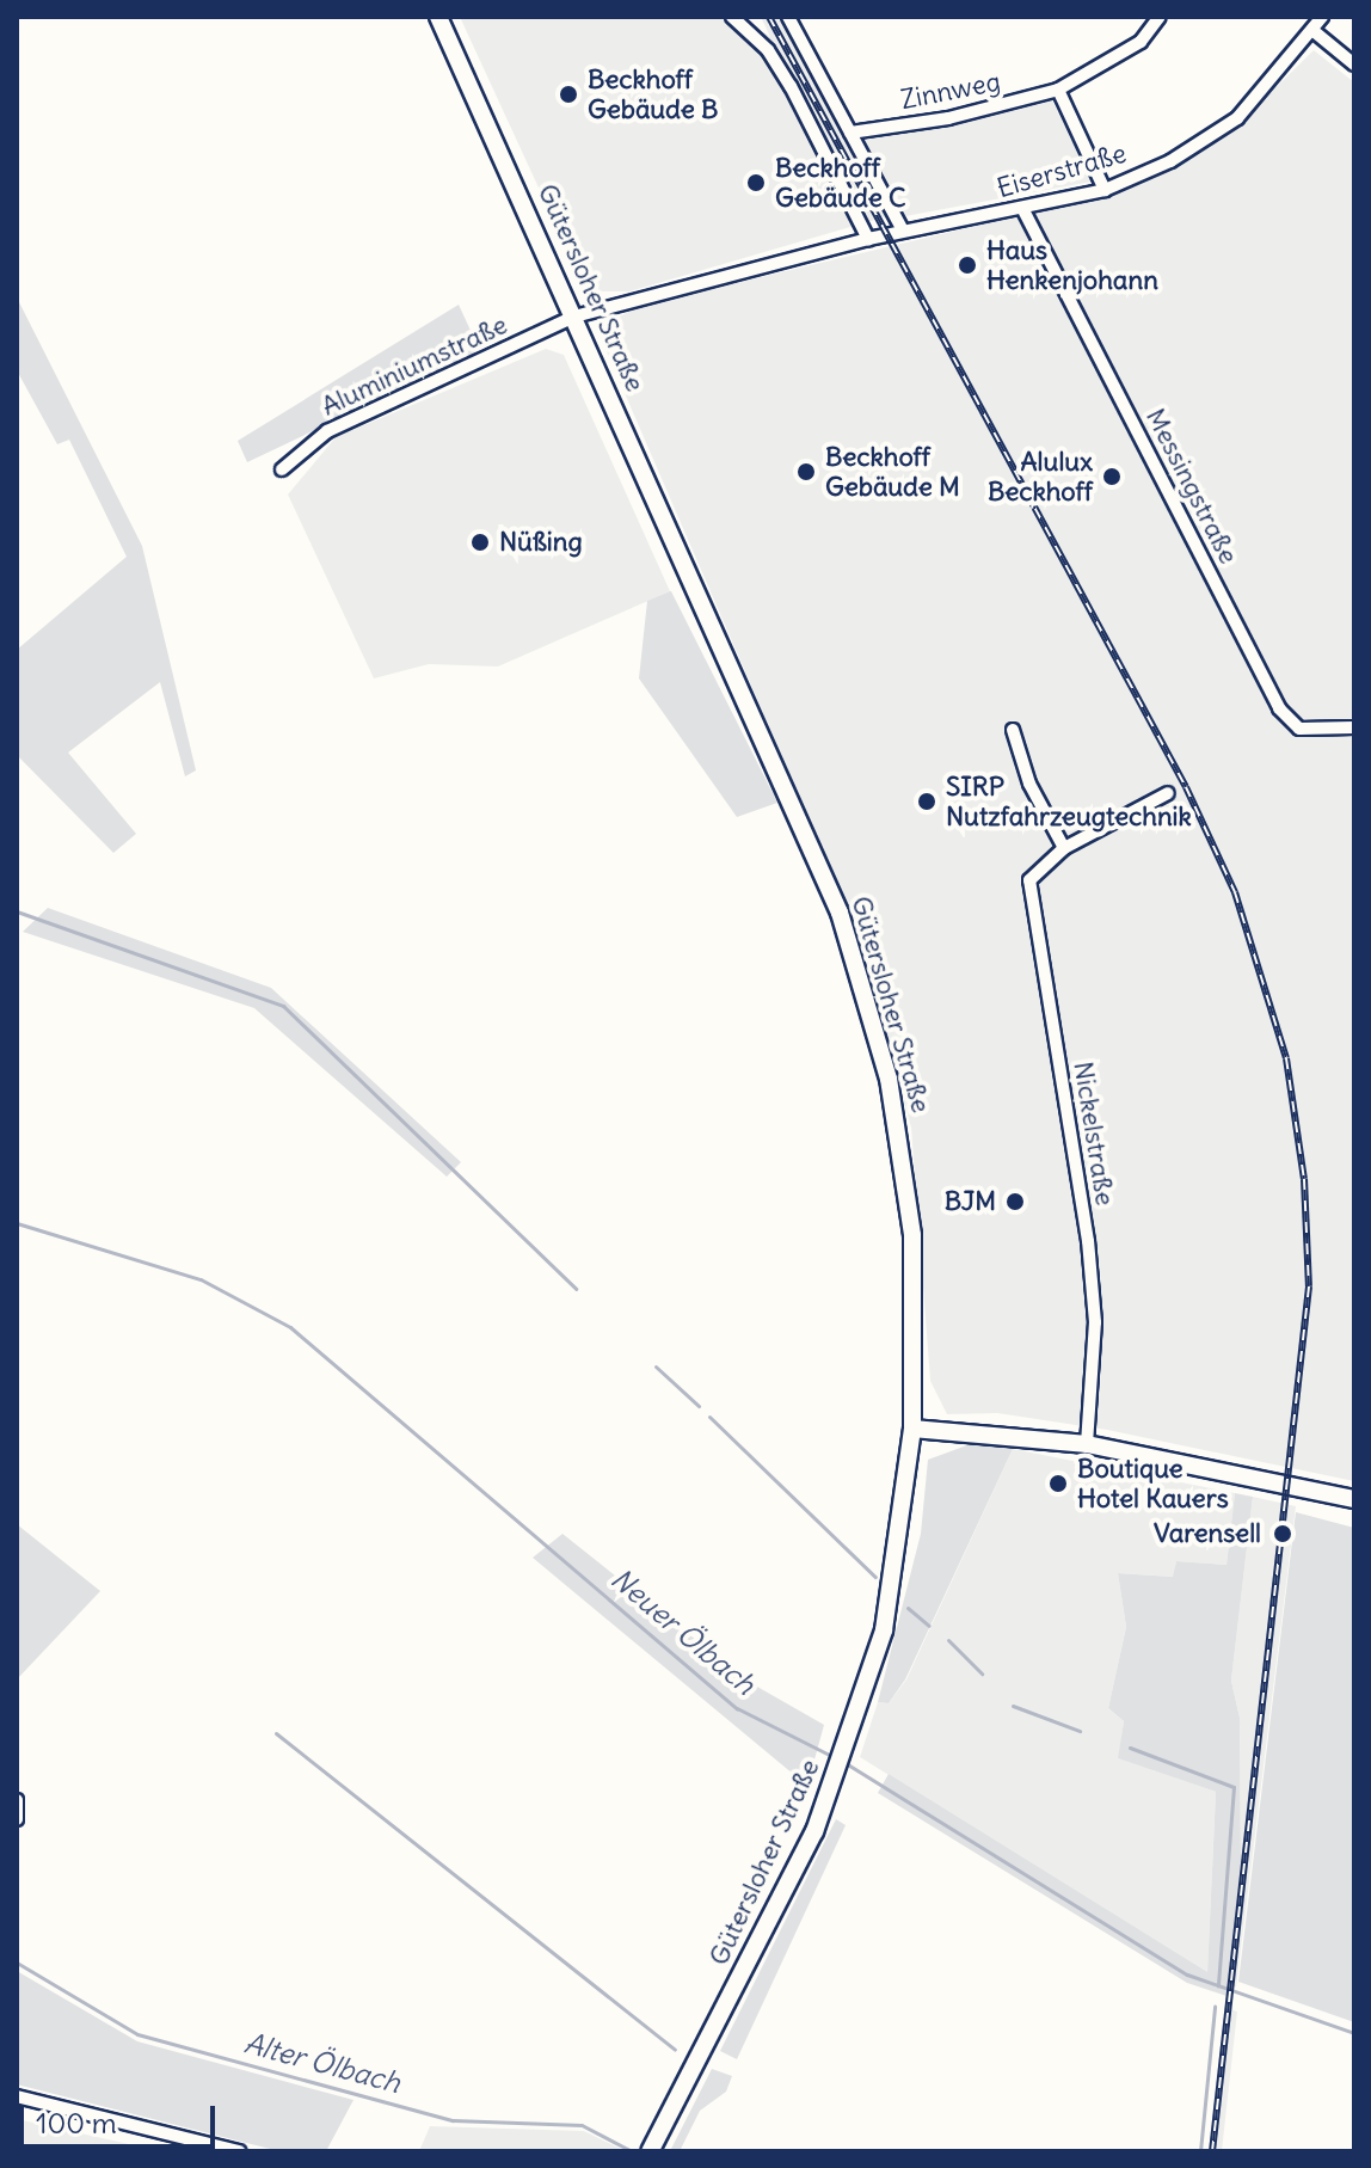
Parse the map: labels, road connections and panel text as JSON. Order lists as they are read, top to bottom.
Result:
{
  "streets": {
    "main road": ["Gütersloher Straße"],
    "street": [
      "Zinnweg",
      "Eiserstraße",
      "Aluminiumstraße",
      "Messingstraße",
      "Nickelstraße"
    ]
  },
  "crossings": [
    ["Eiserstraße", "Gütersloher Straße"],
    ["Eiserstraße", "Aluminiumstraße"],
    ["Eiserstraße", "Messingstraße"],
    ["Gütersloher Straße", "Aluminiumstraße"]
  ],
  "water": ["Neuer Ölbach", "Alter Ölbach"],
  "places": [
    "Beckhoff Gebäude B",
    "Beckhoff Gebäude C",
    "Haus Henkenjohann",
    "Beckhoff Gebäude M",
    "Alulux Beckhoff",
    "Nüßing",
    "SIRP Nutzfahrzeugtechnik",
    "BJM",
    "Boutique Hotel Kauers",
    "Varensell"
  ],
  "scale_bar": "100 m"
}
